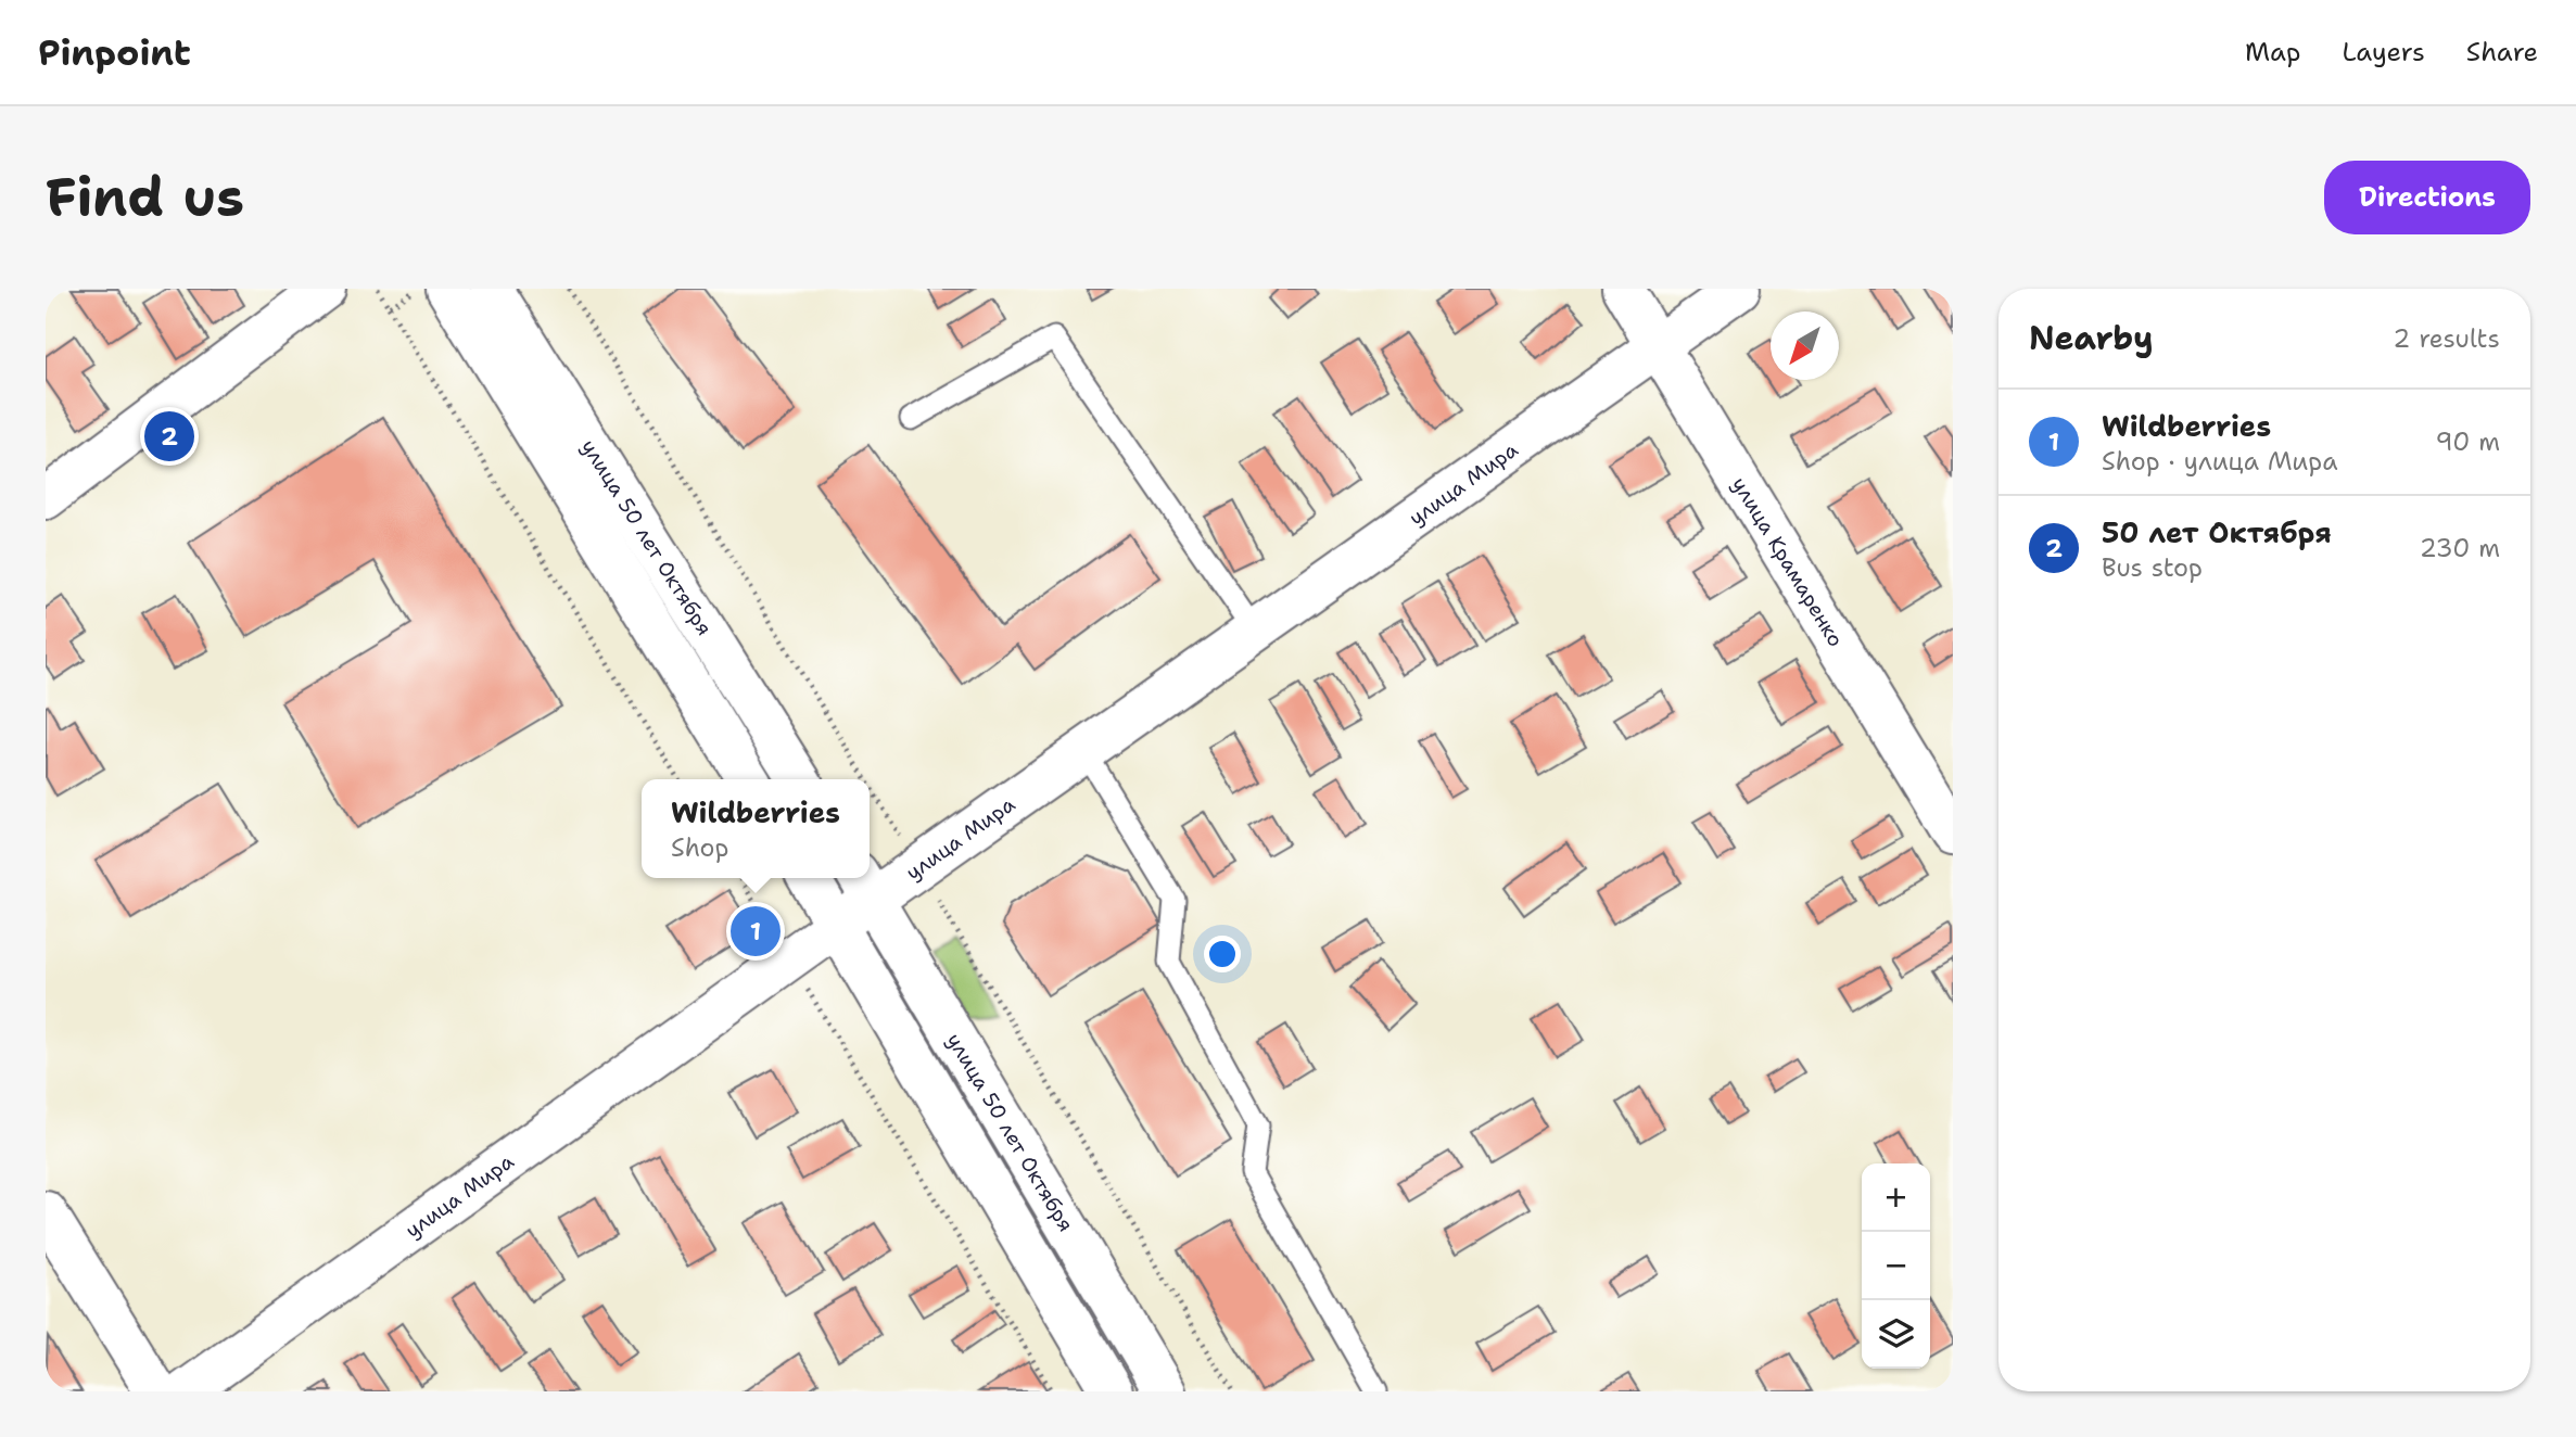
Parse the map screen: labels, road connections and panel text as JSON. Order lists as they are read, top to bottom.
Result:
{
  "streets": {
    "street": ["улица Мира", "улица 50 лет Октября", "улица Крамаренко"]
  },
  "crossings": [
    ["улица Мира", "улица 50 лет Октября"],
    ["улица Мира", "улица Крамаренко"]
  ],
  "north": "bottom left",
  "page": {
    "header": "Pinpoint",
    "nav": ["Map", "Layers", "Share"],
    "buttons": "Directions",
    "title": "Find us",
    "heading": ["Nearby", "2 results"],
    "list": [
      {
        "mark": "1",
        "name": "Wildberries",
        "note": "Shop · улица Мира",
        "value": "90 m"
      },
      {
        "mark": "2",
        "name": "50 лет Октября",
        "note": "Bus stop",
        "value": "230 m"
      }
    ],
    "pins": ["2", "1"],
    "popup": ["Wildberries", "Shop"],
    "map_buttons": ["+", "−"]
  }
}
